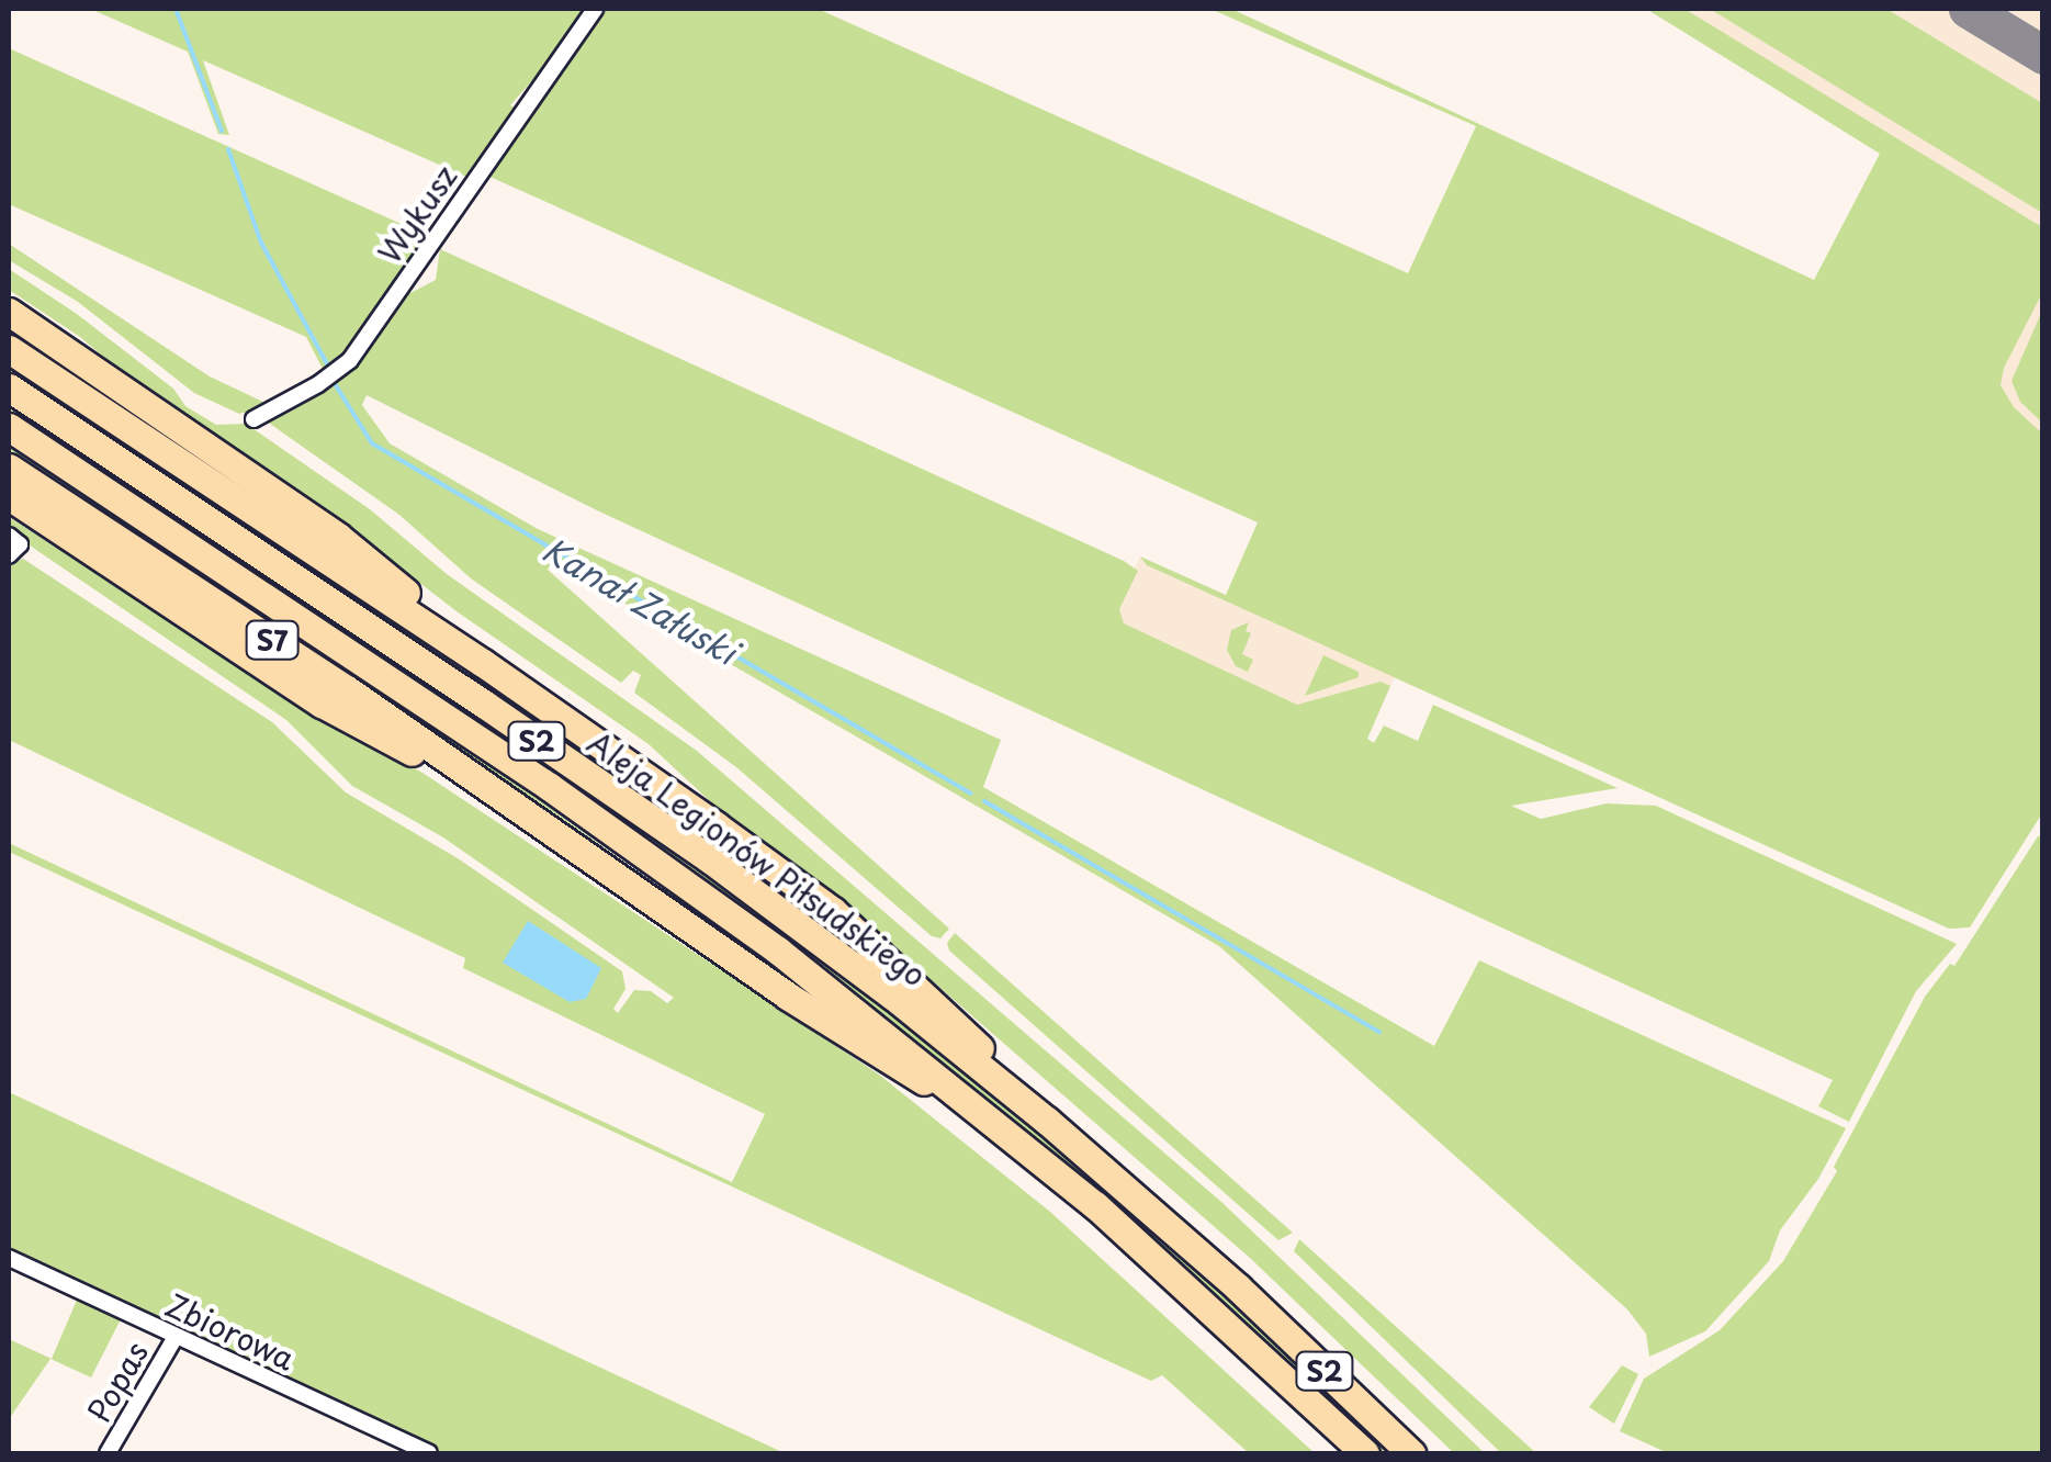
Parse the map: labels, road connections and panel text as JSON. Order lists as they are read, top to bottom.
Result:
{
  "streets": {
    "highway": ["S7", "S2", "Aleja Legionów Piłsudskiego"],
    "street": ["Wykusz", "Zbiorowa", "Popas"]
  },
  "crossings": [
    ["S7", "Aleja Legionów Piłsudskiego"],
    ["Zbiorowa", "Popas"]
  ],
  "water": ["Kanał Załuski"]
}
